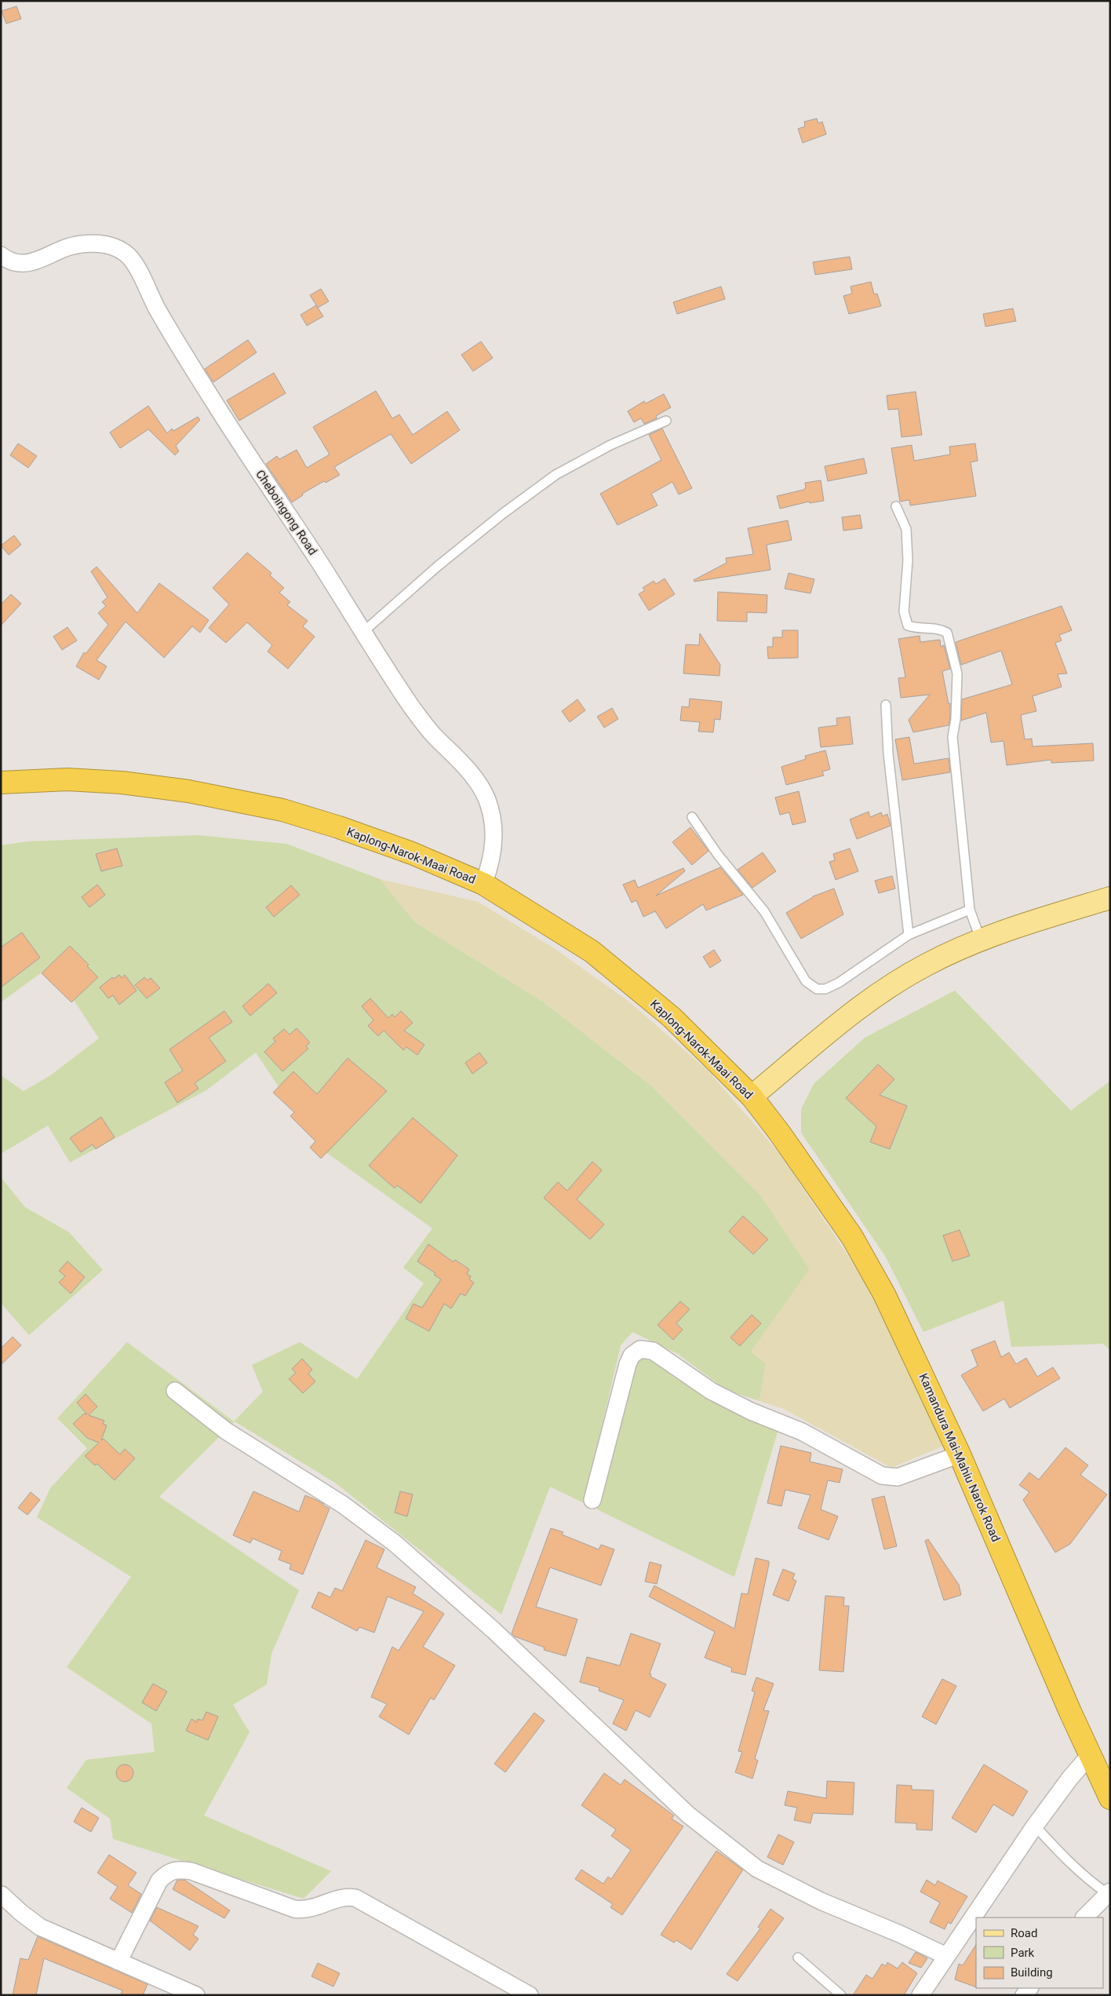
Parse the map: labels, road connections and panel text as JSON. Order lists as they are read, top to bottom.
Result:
{
  "streets": {
    "highway": ["Kaplong-Narok-Maai Road", "Kamandura Mai-Mahiu Narok Road"],
    "street": ["Cheboingong Road"]
  },
  "crossings": [
    ["Cheboingong Road", "Kaplong-Narok-Maai Road"],
    ["Kaplong-Narok-Maai Road", "Kamandura Mai-Mahiu Narok Road"]
  ],
  "legend": ["Road", "Park", "Building"]
}
